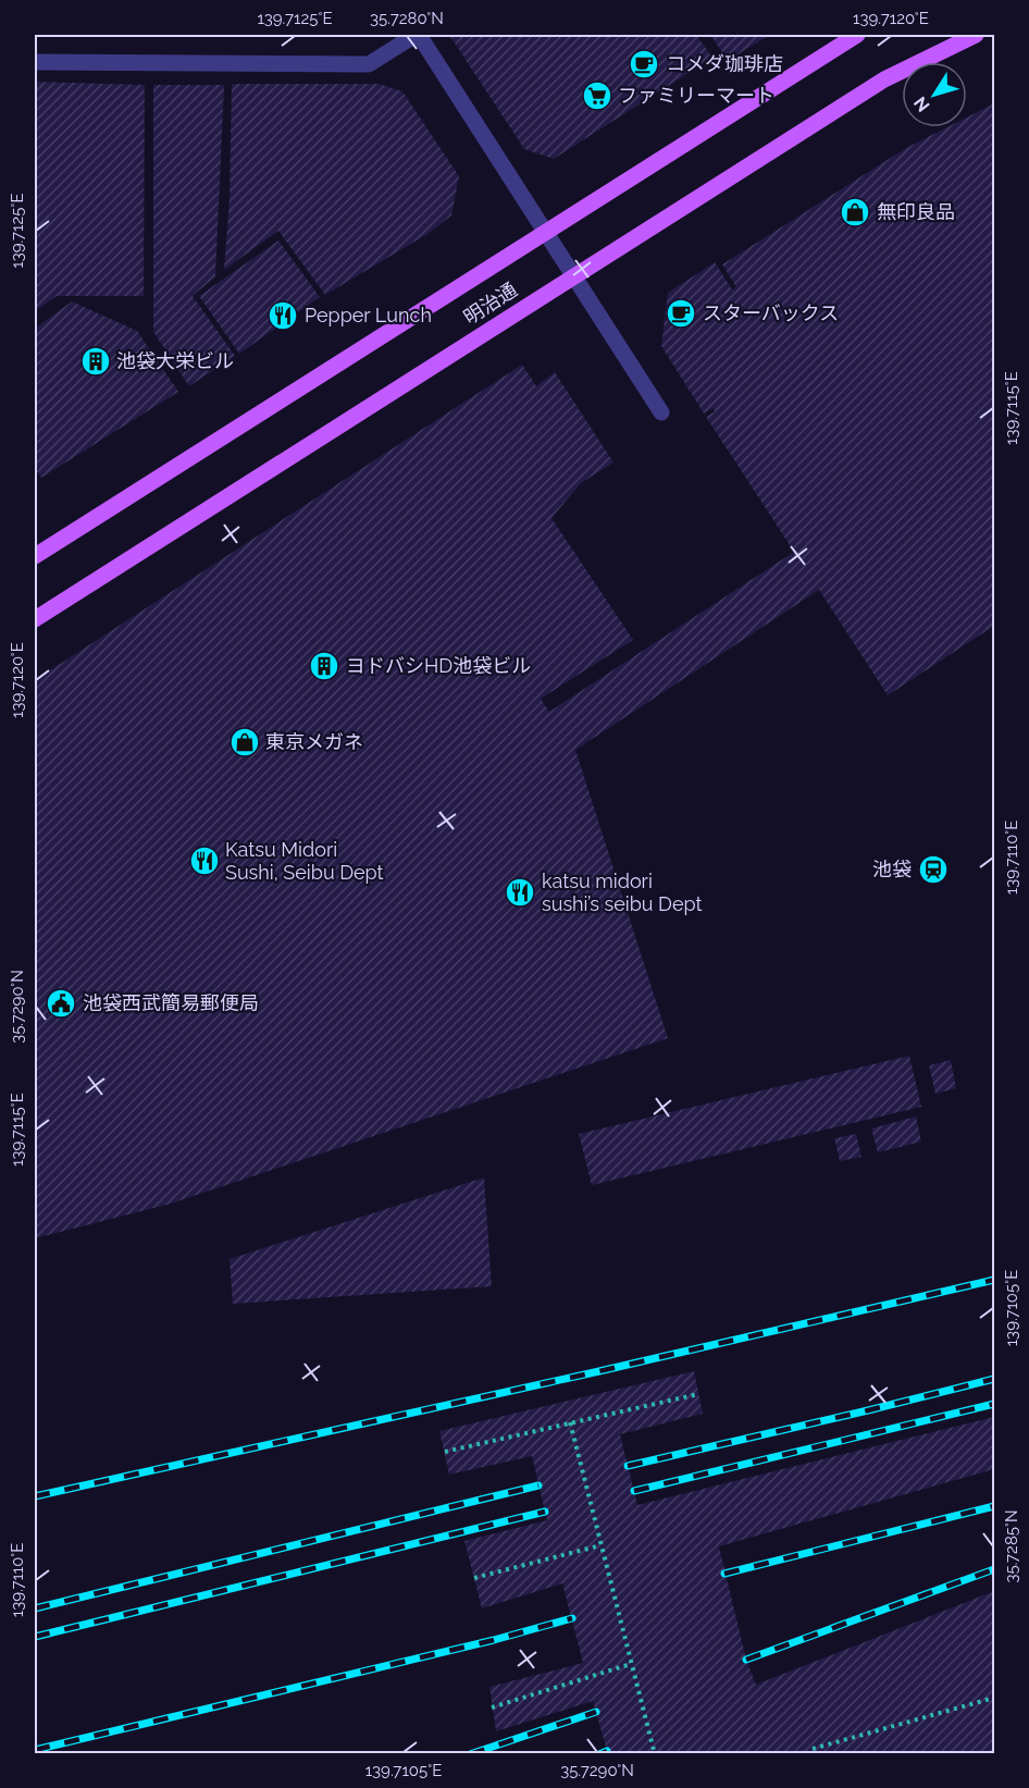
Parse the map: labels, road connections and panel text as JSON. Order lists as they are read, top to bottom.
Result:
{
  "streets": {
    "main road": ["明治通"]
  },
  "places": {
    "cafe": ["コメダ珈琲店", "スターバックス"],
    "supermarket": ["ファミリーマート"],
    "shop": ["無印良品", "東京メガネ"],
    "restaurant": ["Pepper Lunch", "Katsu Midori Sushi, Seibu Dept", "katsu midori sushi’s seibu Dept"],
    "building": ["池袋大栄ビル", "ヨドバシHD池袋ビル"],
    "station": ["池袋"],
    "public building": ["池袋西武簡易郵便局"]
  },
  "north": "bottom left",
  "coordinates": [
    "139.7125°E",
    "35.7280°N",
    "139.7120°E",
    "139.7115°E",
    "139.7110°E",
    "35.7290°N",
    "139.7105°E",
    "35.7285°N"
  ]
}
